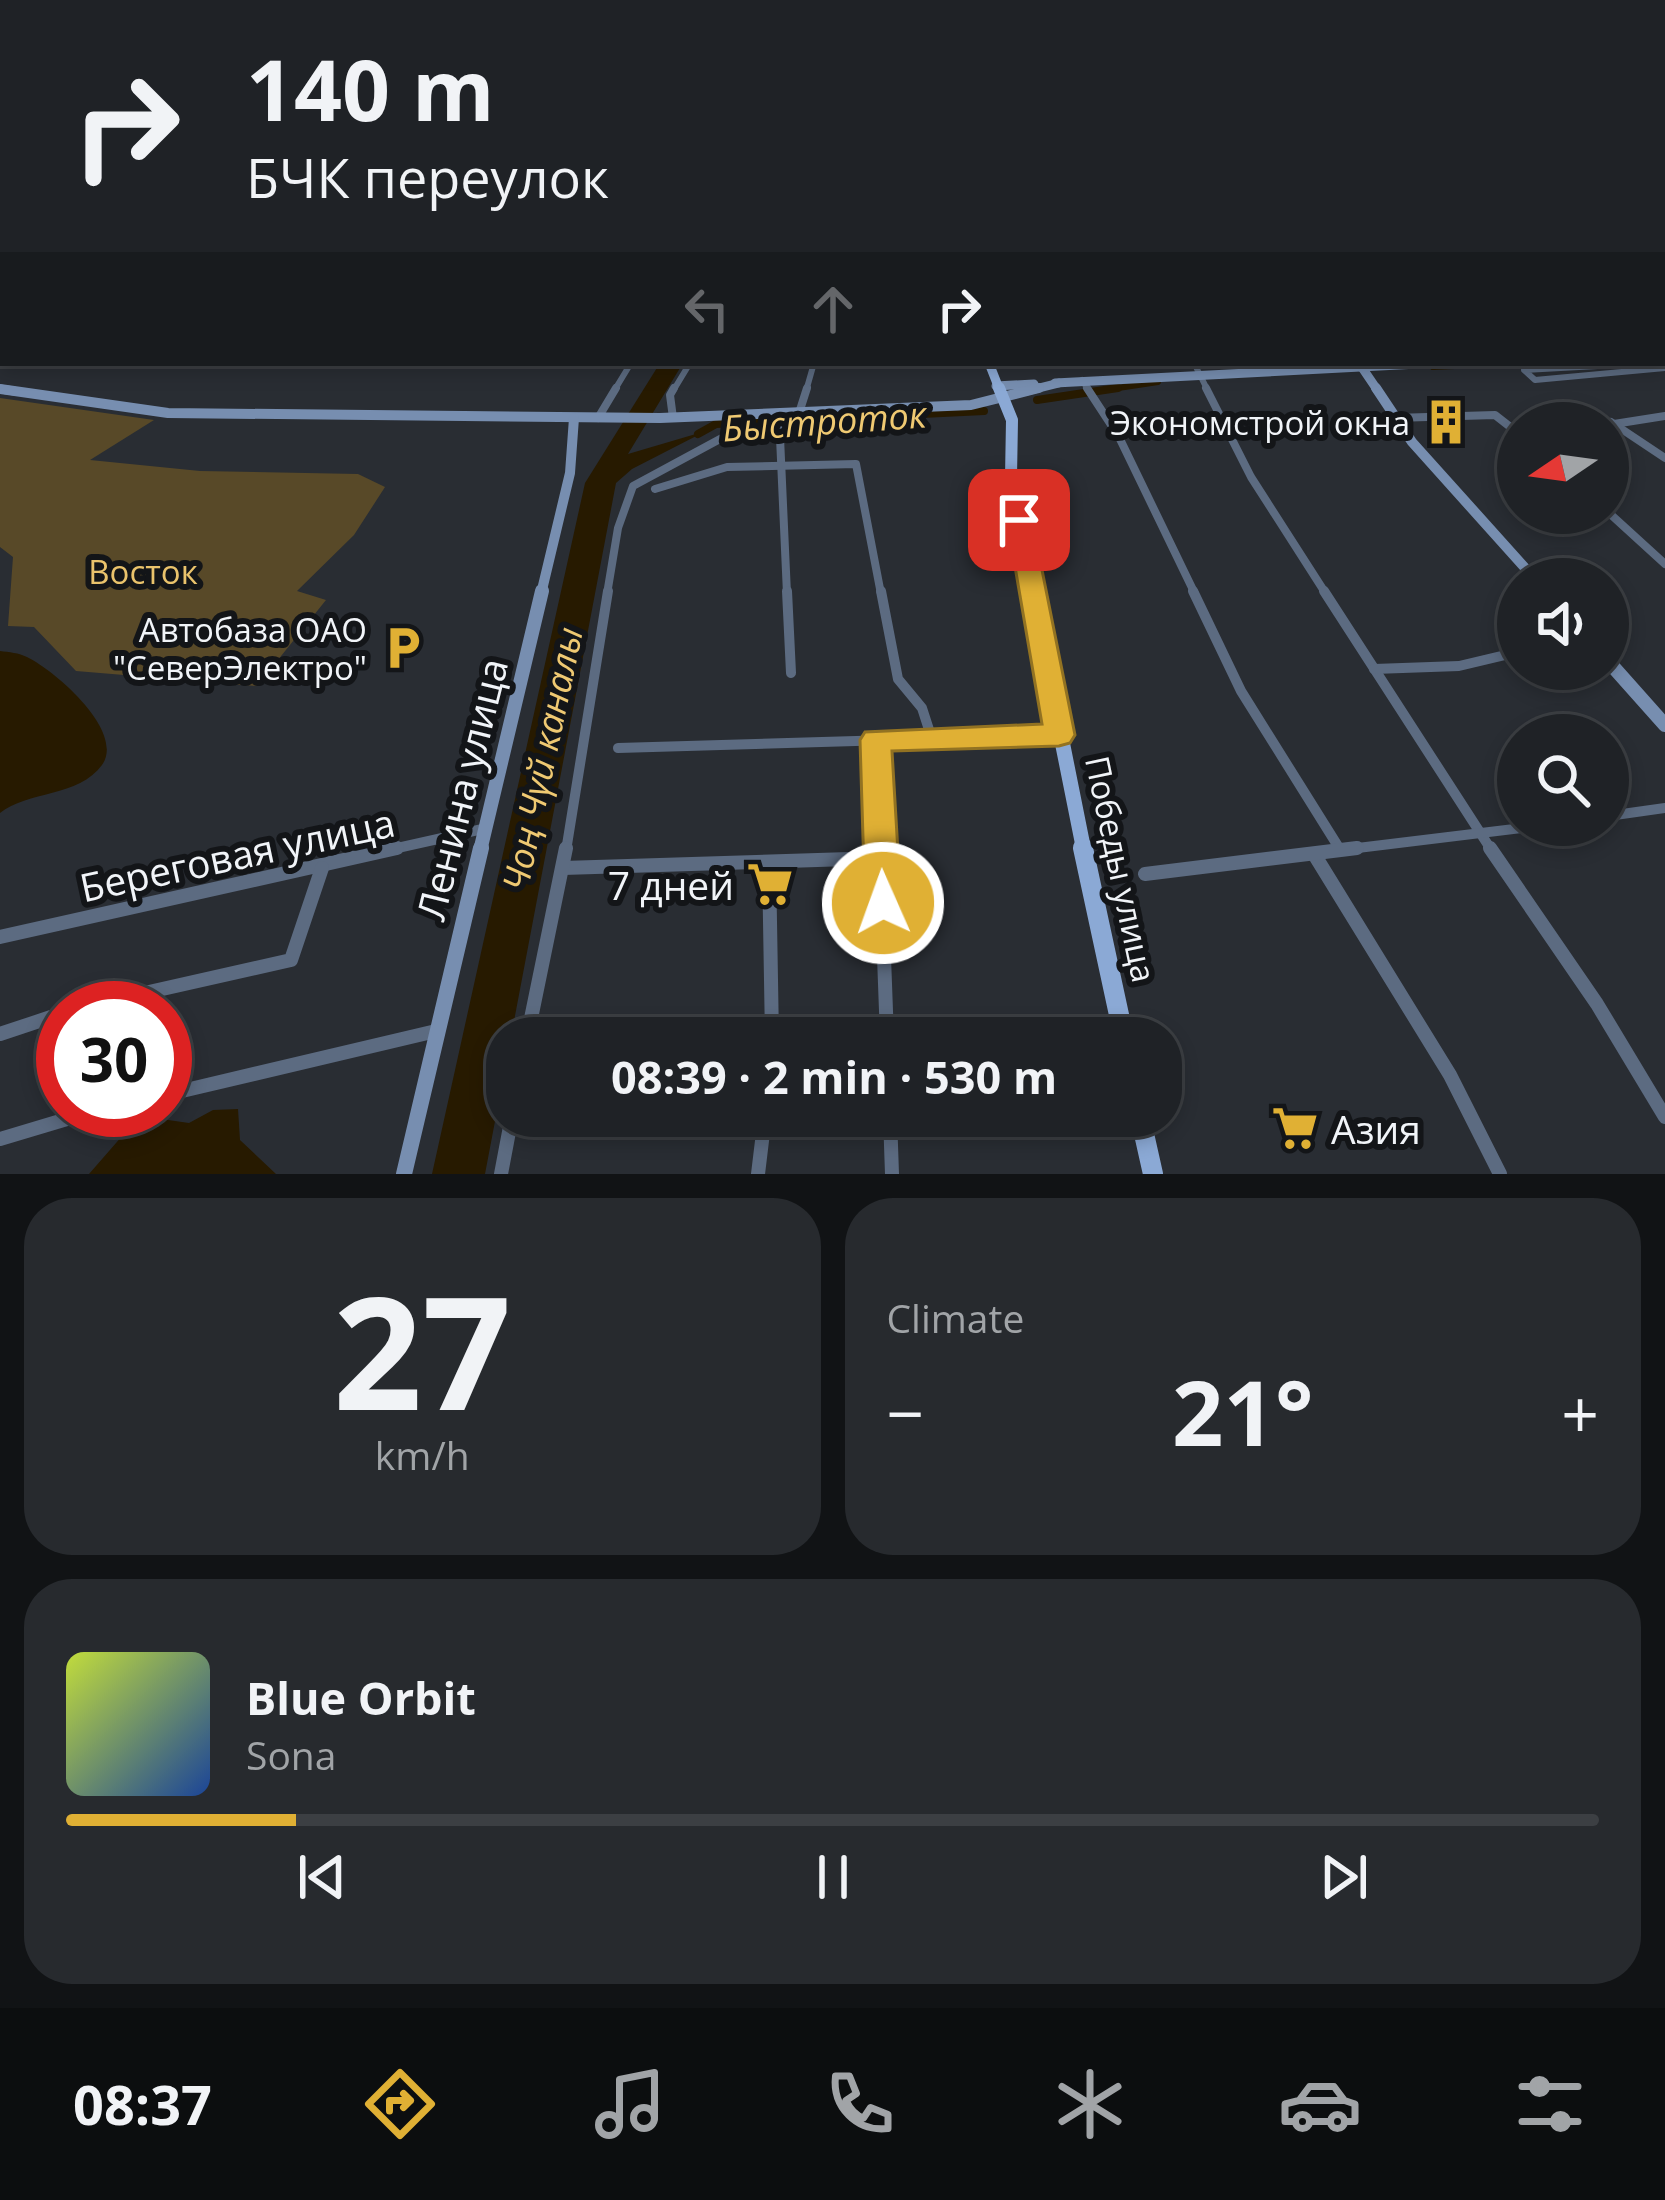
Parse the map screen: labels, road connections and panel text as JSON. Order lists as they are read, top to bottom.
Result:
{
  "streets": {
    "main road": ["Ленина улица", "Победы улица"],
    "street": ["Береговая улица"]
  },
  "crossings": [
    ["Ленина улица", "Береговая улица"]
  ],
  "water": ["Быстроток", "Чоң Чүй каналы"],
  "parks": ["Восток"],
  "places": {
    "building": ["Экономстрой окна"],
    "parking": ["Автобаза ОАО \"СеверЭлектро\""],
    "supermarket": ["7 дней", "Азия"]
  },
  "north": "left",
  "page": {
    "turn": ["140 m", "БЧК переулок"],
    "limit": "30",
    "trip": "08:39 · 2 min · 530 m",
    "tile": [
      ["27", "km/h"],
      "Climate"
    ],
    "heat": ["−", "21°", "+"],
    "song": ["Blue Orbit", "Sona"],
    "tabs": "08:37"
  }
}
